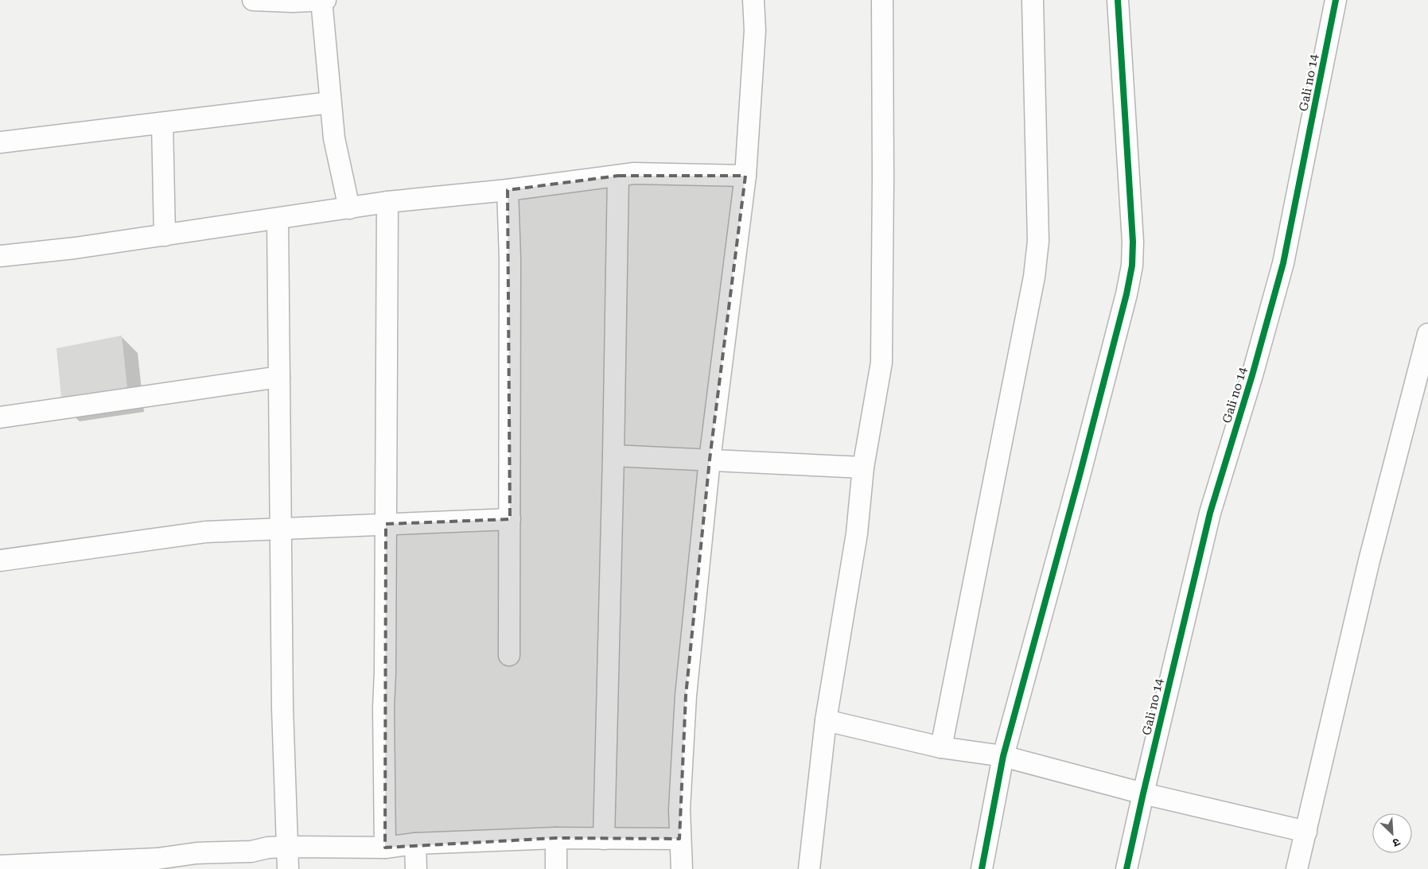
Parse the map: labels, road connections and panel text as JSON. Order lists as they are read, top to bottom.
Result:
{
  "streets": {
    "street": ["Gali no 14"]
  },
  "north": "bottom right"
}
